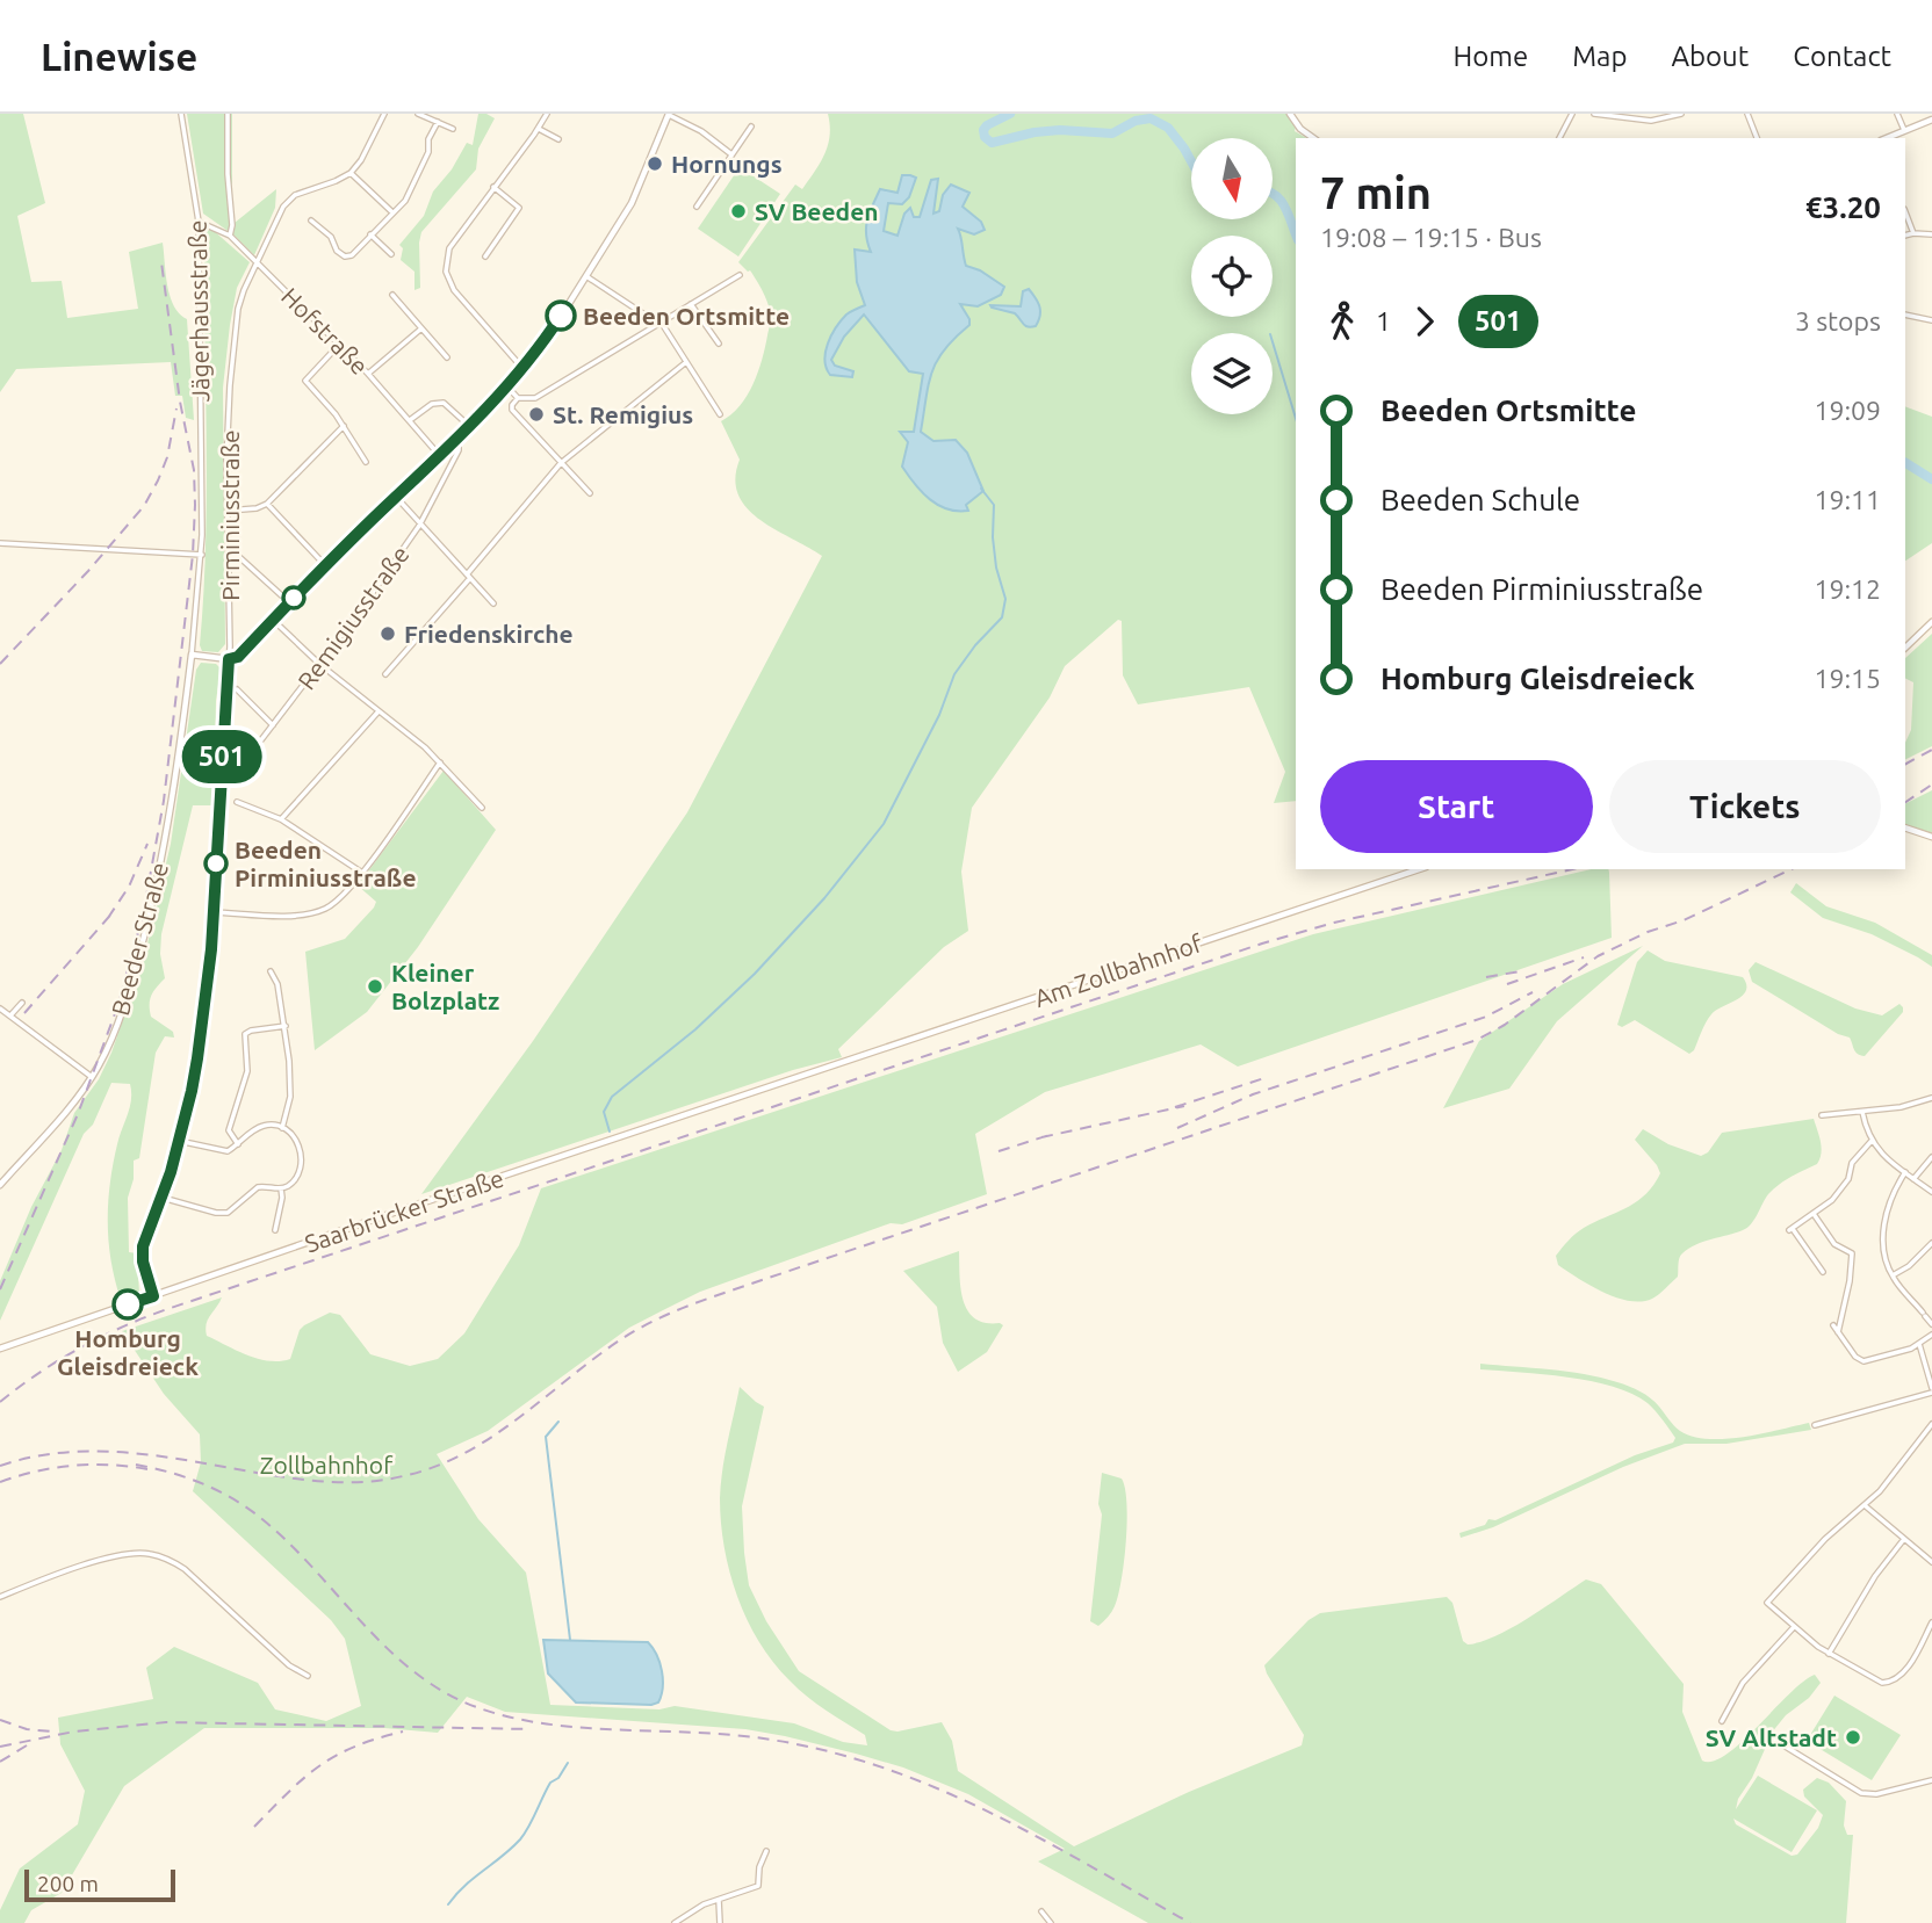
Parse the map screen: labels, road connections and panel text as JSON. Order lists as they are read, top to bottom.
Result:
{
  "streets": {
    "main road": ["Beeder Straße", "Am Zollbahnhof", "Saarbrücker Straße"],
    "street": [
      "Jägerhausstraße",
      "Hofstraße",
      "Pirminiusstraße",
      "Remigiusstraße"
    ]
  },
  "crossings": [
    ["Jägerhausstraße", "Hofstraße"],
    ["Jägerhausstraße", "Beeder Straße"],
    ["Hofstraße", "Pirminiusstraße"],
    ["Pirminiusstraße", "Remigiusstraße"],
    ["Pirminiusstraße", "Saarbrücker Straße"],
    ["Am Zollbahnhof", "Saarbrücker Straße"]
  ],
  "parks": ["Zollbahnhof"],
  "places": [
    "Hornungs",
    "SV Beeden",
    "Beeden Ortsmitte",
    "St. Remigius",
    "Friedenskirche",
    "Beeden Pirminiusstraße",
    "Kleiner Bolzplatz",
    "Homburg Gleisdreieck",
    "SV Altstadt"
  ],
  "lines": ["bus line 501"],
  "scale_bar": "200 m",
  "north": "bottom",
  "page": {
    "header": "Linewise",
    "nav": [
      "Home",
      "Map",
      "About",
      "Contact"
    ],
    "on_map": "501",
    "heading": ["7 min", "19:08 – 19:15 · Bus", "€3.20"],
    "legs": ["1", "501", "3 stops"],
    "list": [
      {
        "name": "Beeden Ortsmitte",
        "value": "19:09"
      },
      {
        "name": "Beeden Schule",
        "value": "19:11"
      },
      {
        "name": "Beeden Pirminiusstraße",
        "value": "19:12"
      },
      {
        "name": "Homburg Gleisdreieck",
        "value": "19:15"
      }
    ],
    "buttons": ["Start", "Tickets"],
    "scale": "200 m"
  }
}
